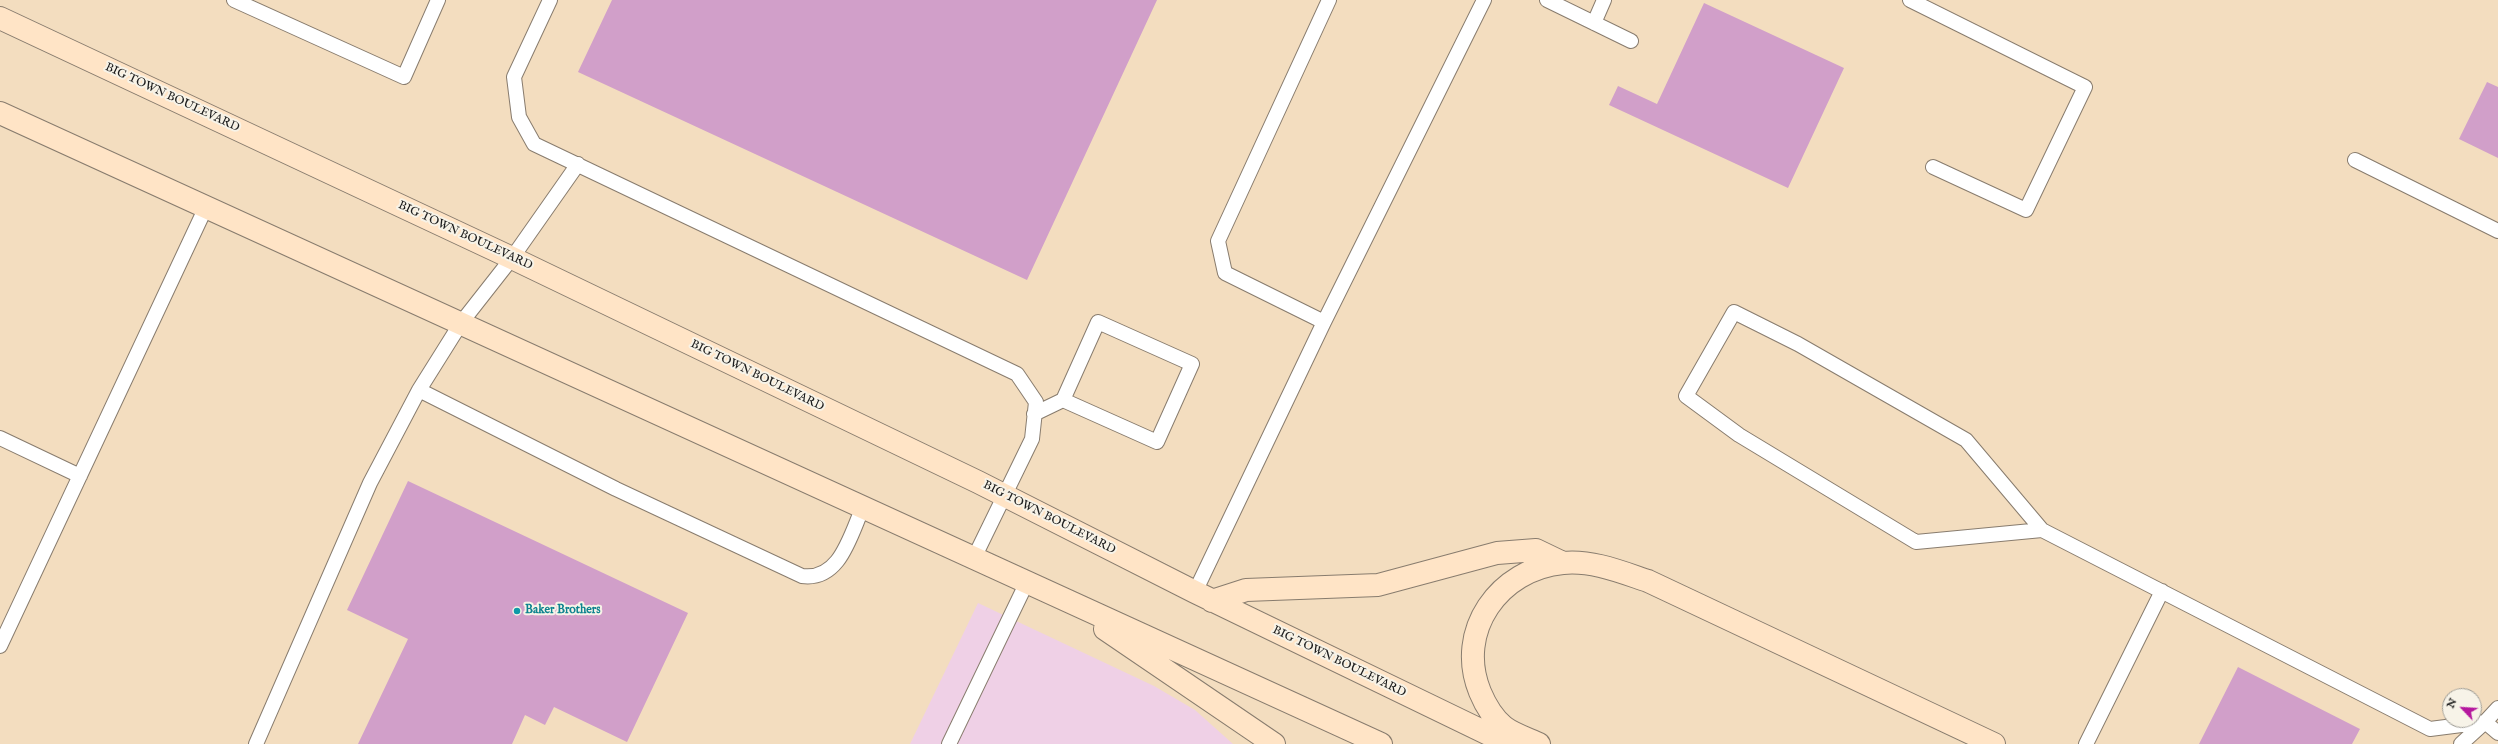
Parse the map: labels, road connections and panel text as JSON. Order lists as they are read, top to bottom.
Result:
{
  "streets": {
    "main road": ["BIG TOWN BOULEVARD"]
  },
  "places": ["Baker Brothers"],
  "north": "top left"
}
